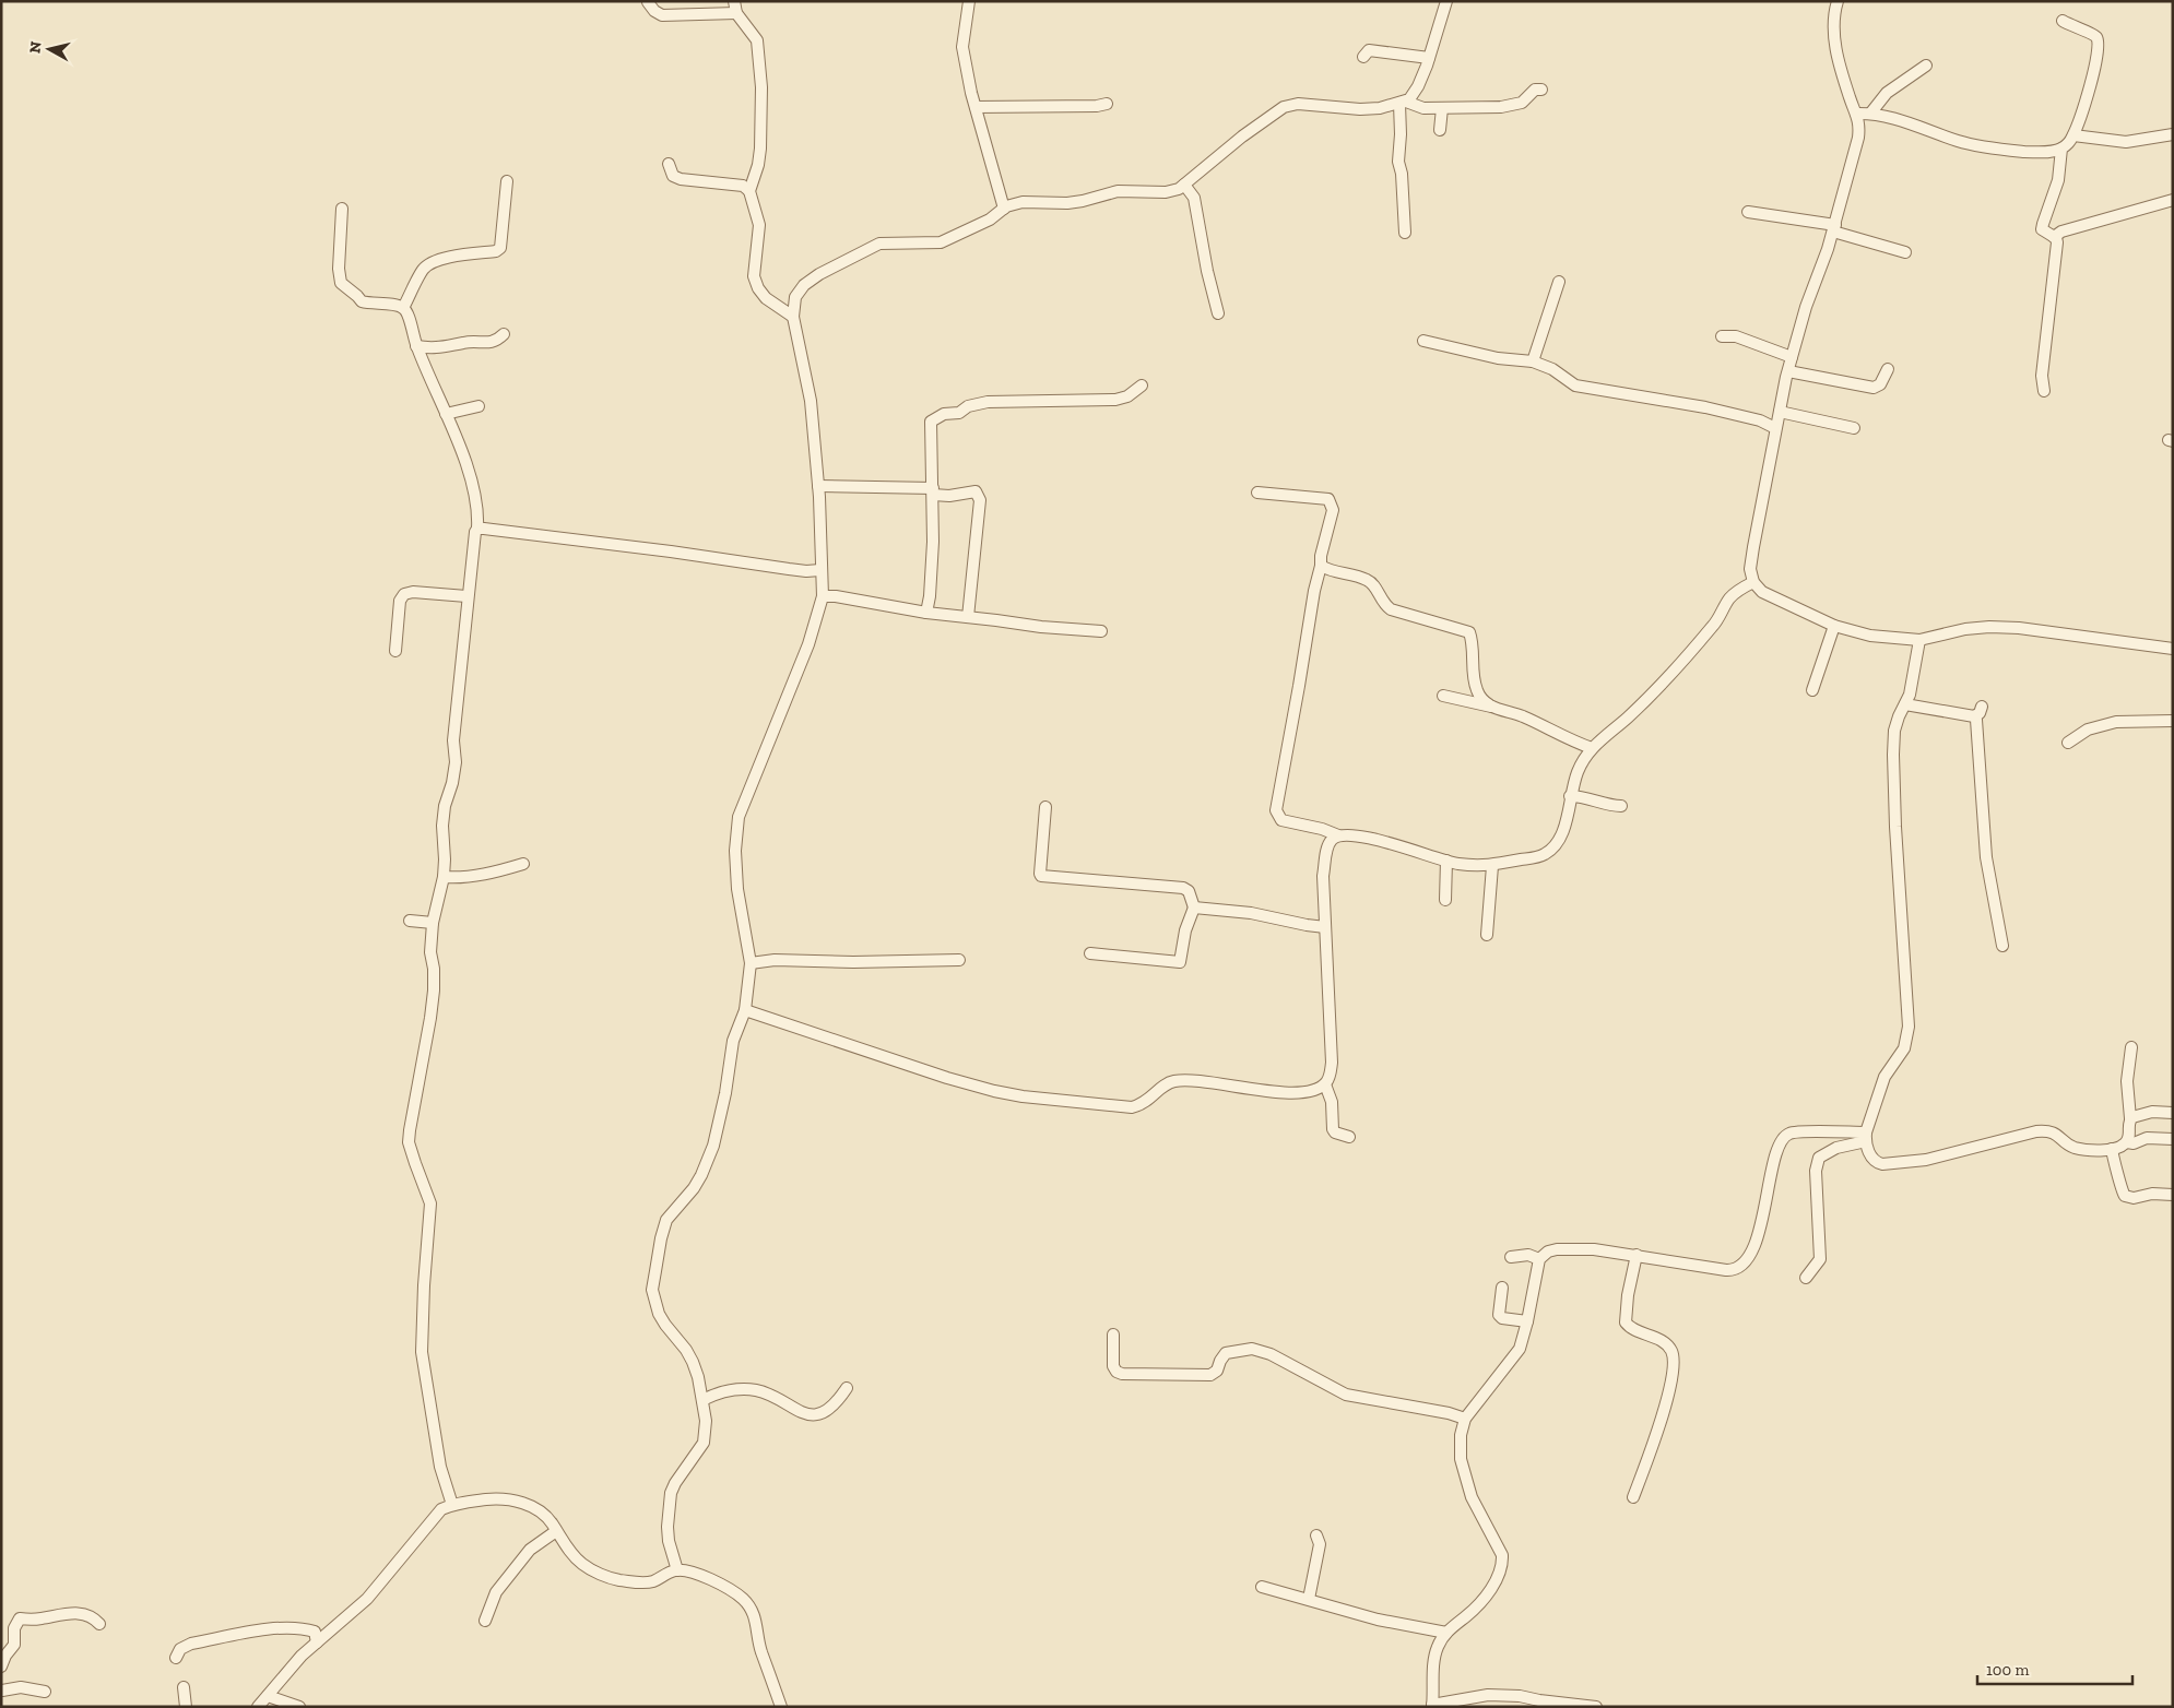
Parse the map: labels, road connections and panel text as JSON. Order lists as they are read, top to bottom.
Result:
{
  "scale_bar": "100 m",
  "north": "left"
}
